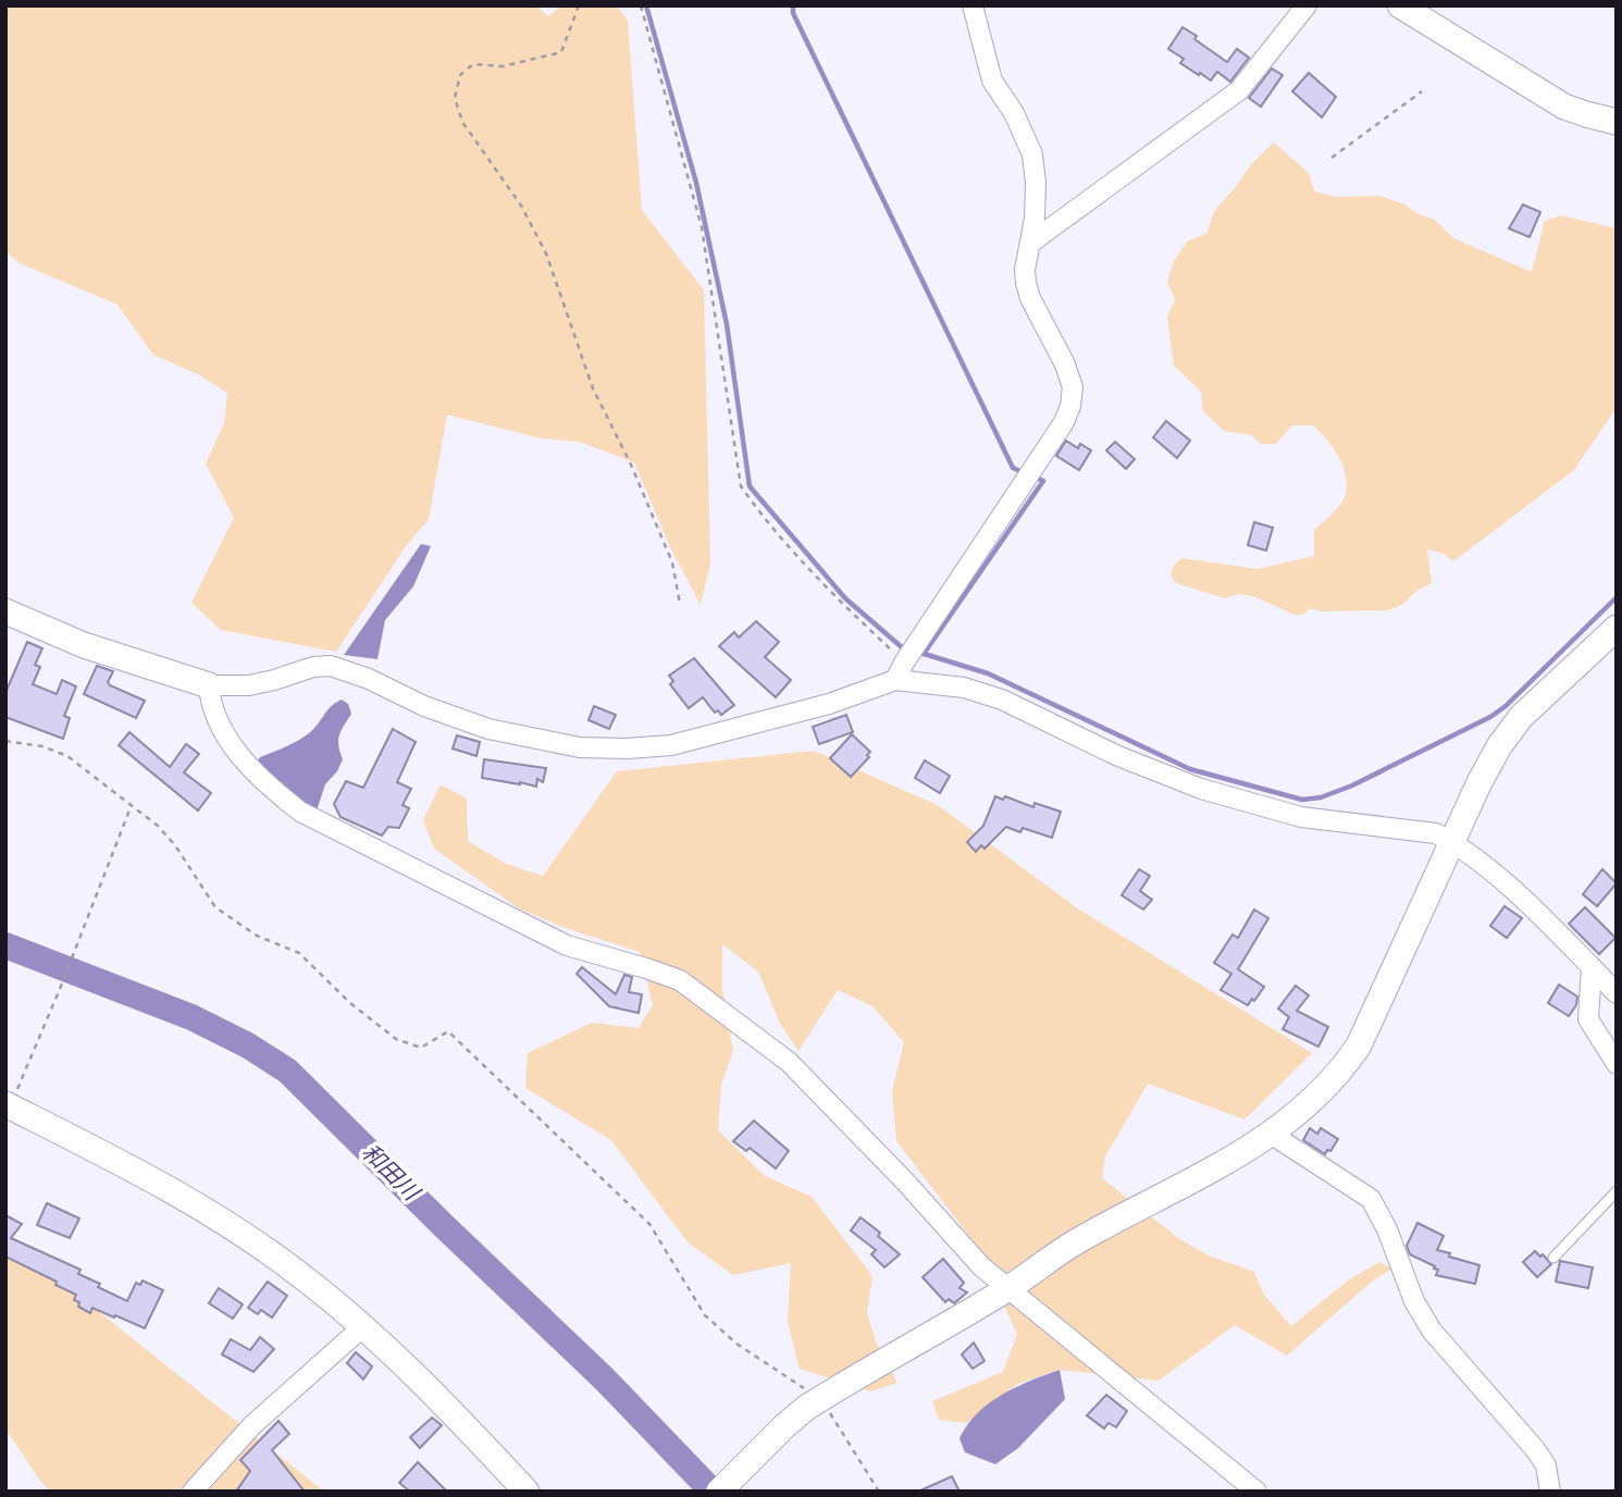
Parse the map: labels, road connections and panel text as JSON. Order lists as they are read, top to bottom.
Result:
{
  "water": ["和田川"]
}
